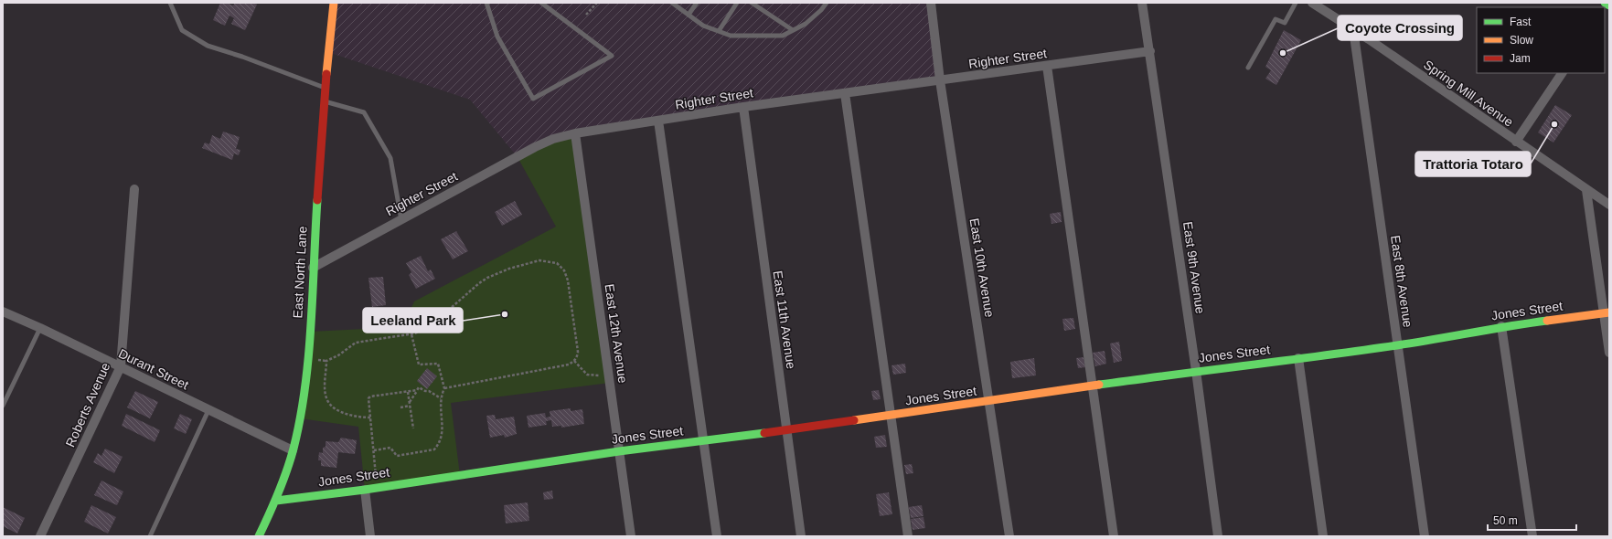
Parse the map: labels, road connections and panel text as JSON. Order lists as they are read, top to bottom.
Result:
{
  "streets": {
    "street": [
      "Righter Street",
      "Spring Mill Avenue",
      "East 10th Avenue",
      "East 9th Avenue",
      "East North Lane",
      "East 8th Avenue",
      "Jones Street",
      "East 11th Avenue",
      "East 12th Avenue",
      "Durant Street",
      "Roberts Avenue"
    ]
  },
  "crossings": [
    ["Righter Street", "East 10th Avenue"],
    ["Righter Street", "East 9th Avenue"],
    ["Righter Street", "East North Lane"],
    ["Righter Street", "East 11th Avenue"],
    ["Righter Street", "East 12th Avenue"],
    ["Spring Mill Avenue", "East 8th Avenue"],
    ["East 10th Avenue", "Jones Street"],
    ["East 9th Avenue", "Jones Street"],
    ["East North Lane", "Jones Street"],
    ["East North Lane", "Durant Street"],
    ["East 8th Avenue", "Jones Street"],
    ["Jones Street", "East 11th Avenue"],
    ["Jones Street", "East 12th Avenue"],
    ["Durant Street", "Roberts Avenue"]
  ],
  "places": ["Coyote Crossing", "Trattoria Totaro", "Leeland Park"],
  "legend": ["Fast", "Slow", "Jam"],
  "scale_bar": "50 m"
}
